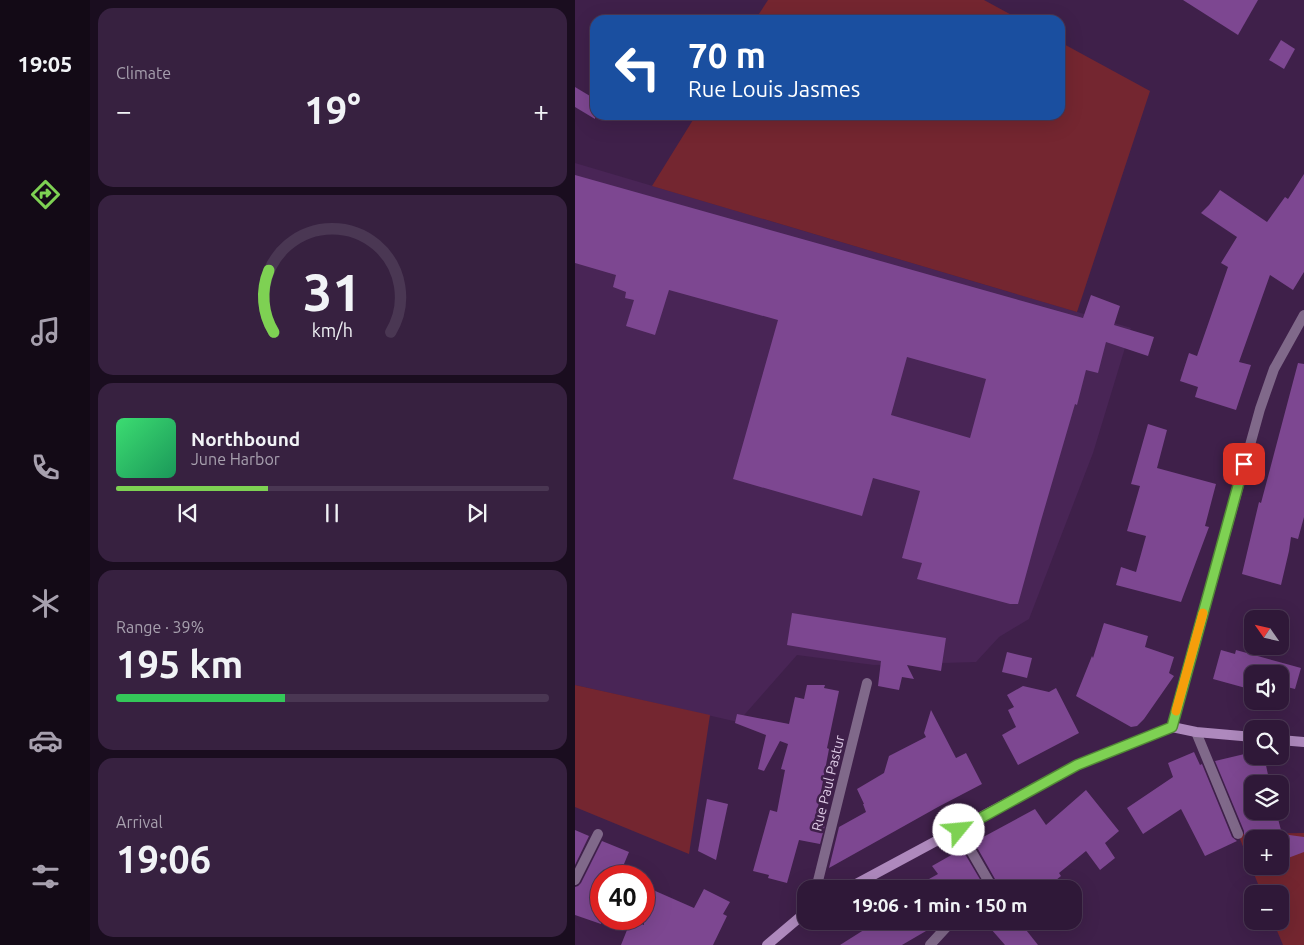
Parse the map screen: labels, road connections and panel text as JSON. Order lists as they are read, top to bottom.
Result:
{
  "streets": {
    "street": ["Rue Paul Pastur"]
  },
  "north": "top left",
  "page": {
    "tabs": "19:05",
    "tile": [
      "Climate",
      ["Range · 39%", "195 km"],
      ["Arrival", "19:06"]
    ],
    "turn": ["70 m", "Rue Louis Jasmes"],
    "heat": ["−", "19°", "+"],
    "song": ["Northbound", "June Harbor"],
    "map_buttons": ["+", "−"],
    "limit": "40",
    "trip": "19:06 · 1 min · 150 m",
    "gauge": ["31", "km/h"]
  }
}
